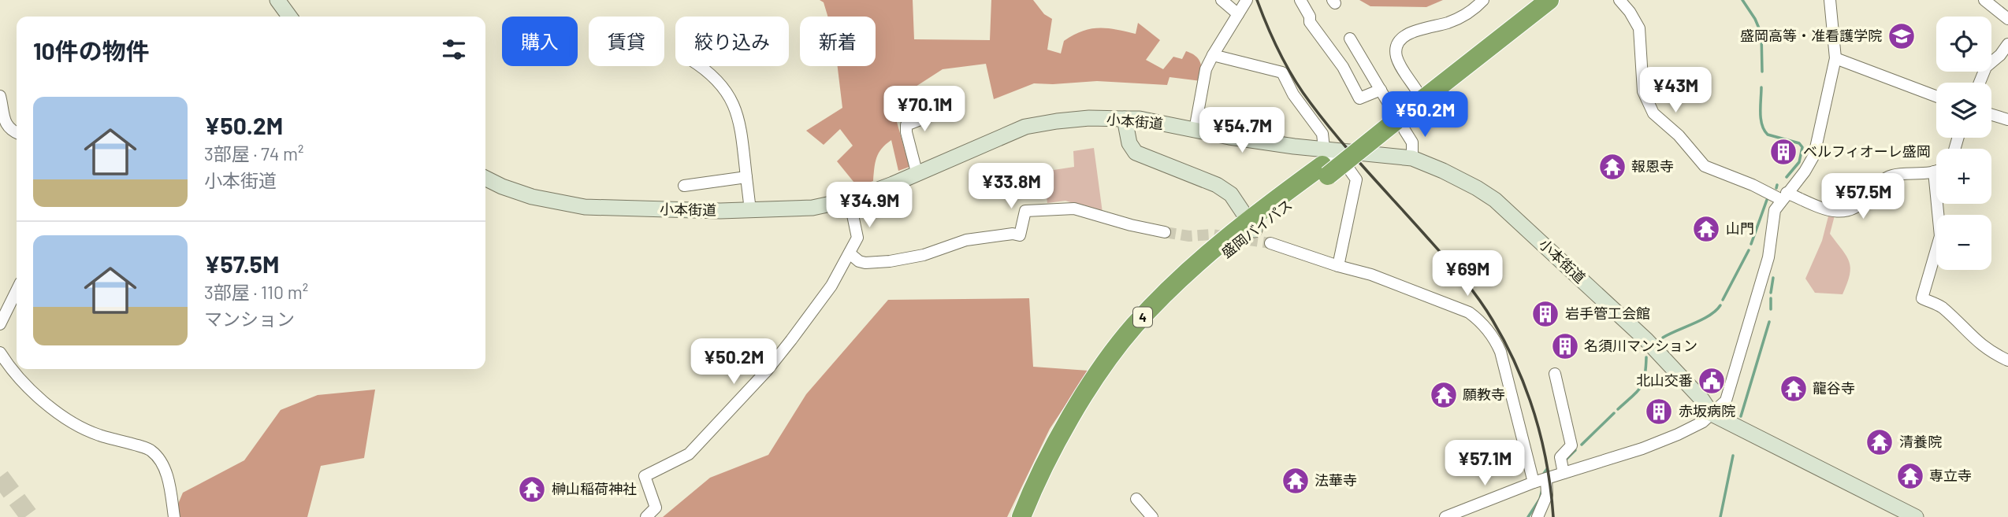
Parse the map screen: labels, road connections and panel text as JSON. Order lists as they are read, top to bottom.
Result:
{
  "streets": {
    "highway": ["盛岡バイパス", "4"],
    "street": ["小本街道"]
  },
  "crossings": [
    ["小本街道", "盛岡バイパス"]
  ],
  "places": {
    "school or university": ["盛岡高等・准看護学院"],
    "building": [
      "ベルフィオーレ盛岡",
      "岩手管工会館",
      "名須川マンション",
      "赤坂病院"
    ],
    "temple": [
      "報恩寺",
      "山門",
      "龍谷寺",
      "願教寺",
      "清養院",
      "専立寺",
      "法華寺",
      "榊山稲荷神社"
    ],
    "public building": ["北山交番"]
  },
  "page": {
    "map_buttons": ["+", "−"],
    "chip": [
      "購入",
      "賃貸",
      "絞り込み",
      "新着"
    ],
    "heading": "10件の物件",
    "price": [
      "¥43M",
      "¥70.1M",
      "¥50.2M",
      "¥54.7M",
      "¥33.8M",
      "¥57.5M",
      "¥34.9M",
      "¥69M",
      "¥50.2M",
      "¥57.1M"
    ],
    "list": [
      {
        "name": "¥50.2M",
        "note": "3部屋 · 74 m² · 小本街道"
      },
      {
        "name": "¥57.5M",
        "note": "3部屋 · 110 m² · マンション"
      }
    ]
  }
}
